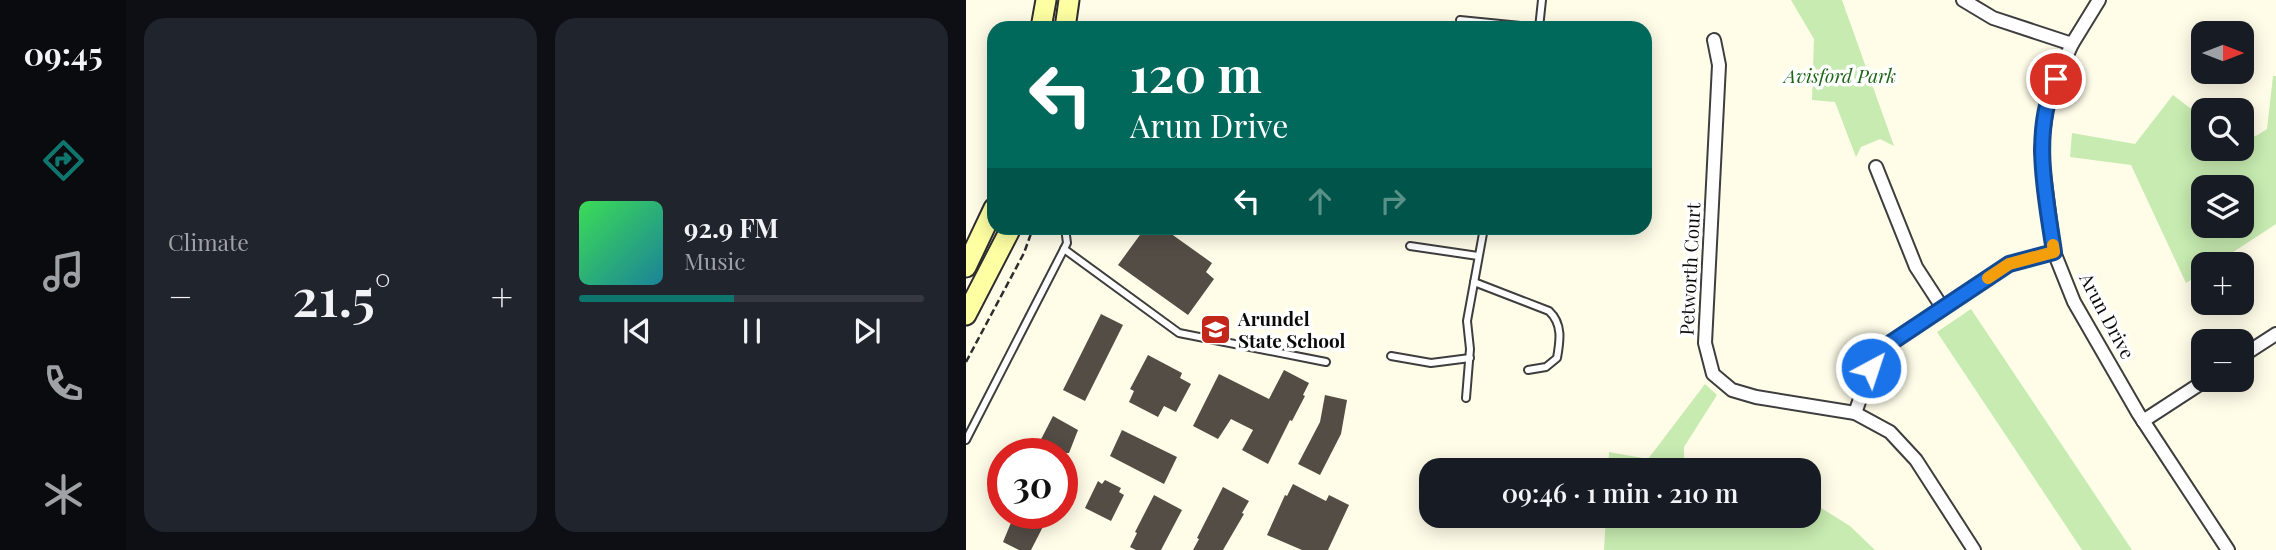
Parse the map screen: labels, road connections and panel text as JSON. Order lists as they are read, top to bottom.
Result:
{
  "streets": {
    "street": ["Petworth Court", "Arun Drive"]
  },
  "parks": ["Avisford Park"],
  "places": {
    "school or university": ["Arundel State School"]
  },
  "north": "right",
  "page": {
    "tabs": "09:45",
    "tile": "Climate",
    "map_buttons": ["+", "−"],
    "turn": ["120 m", "Arun Drive"],
    "song": ["92.9 FM", "Music"],
    "heat": ["−", "21.5°", "+"],
    "limit": "30",
    "trip": "09:46 · 1 min · 210 m"
  }
}
